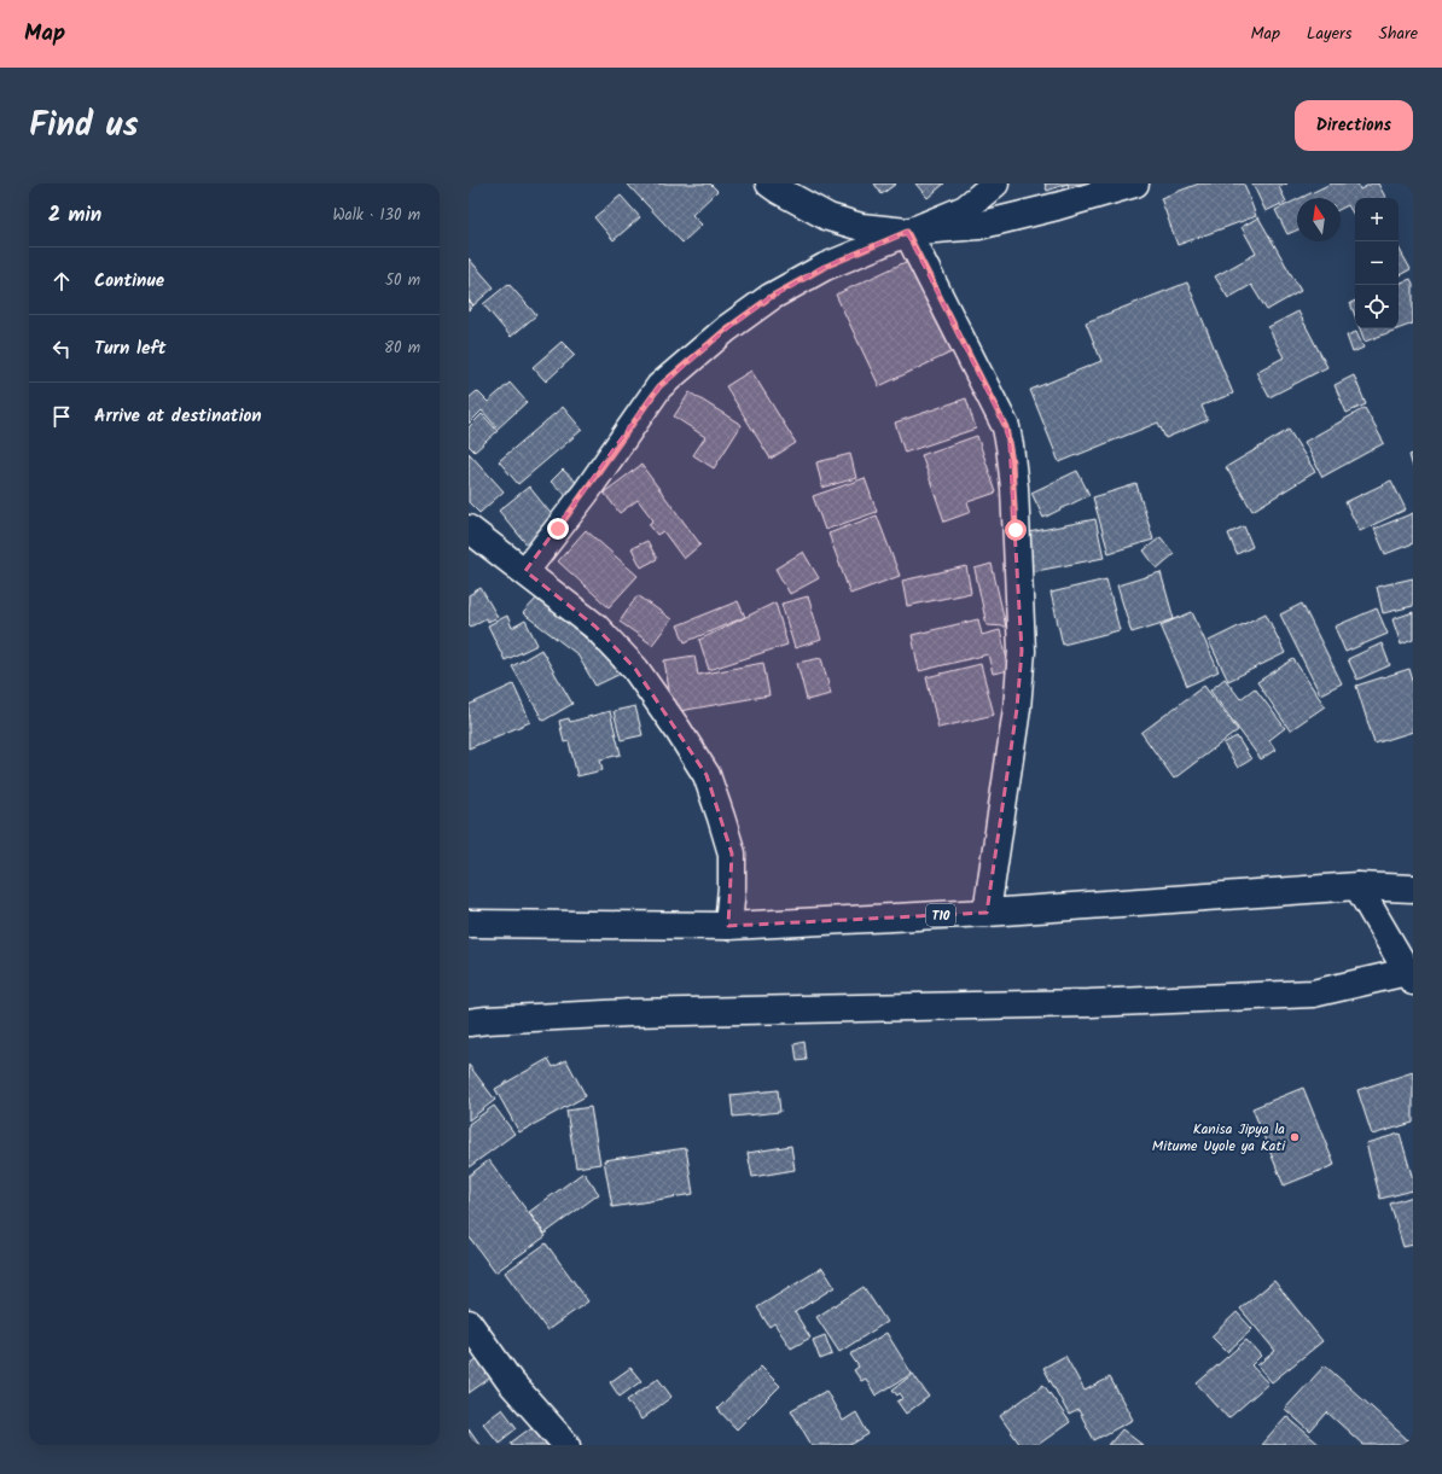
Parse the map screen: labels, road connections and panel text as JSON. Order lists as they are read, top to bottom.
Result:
{
  "streets": {
    "main road": ["T10"]
  },
  "places": ["Kanisa Jipya la Mitume Uyole ya Kati"],
  "north": "top",
  "page": {
    "header": "Map",
    "nav": ["Map", "Layers", "Share"],
    "title": "Find us",
    "buttons": "Directions",
    "heading": ["2 min", "Walk · 130 m"],
    "map_buttons": ["+", "−"],
    "list": [
      ["Continue", "50 m"],
      ["Turn left", "80 m"],
      "Arrive at destination"
    ]
  }
}
